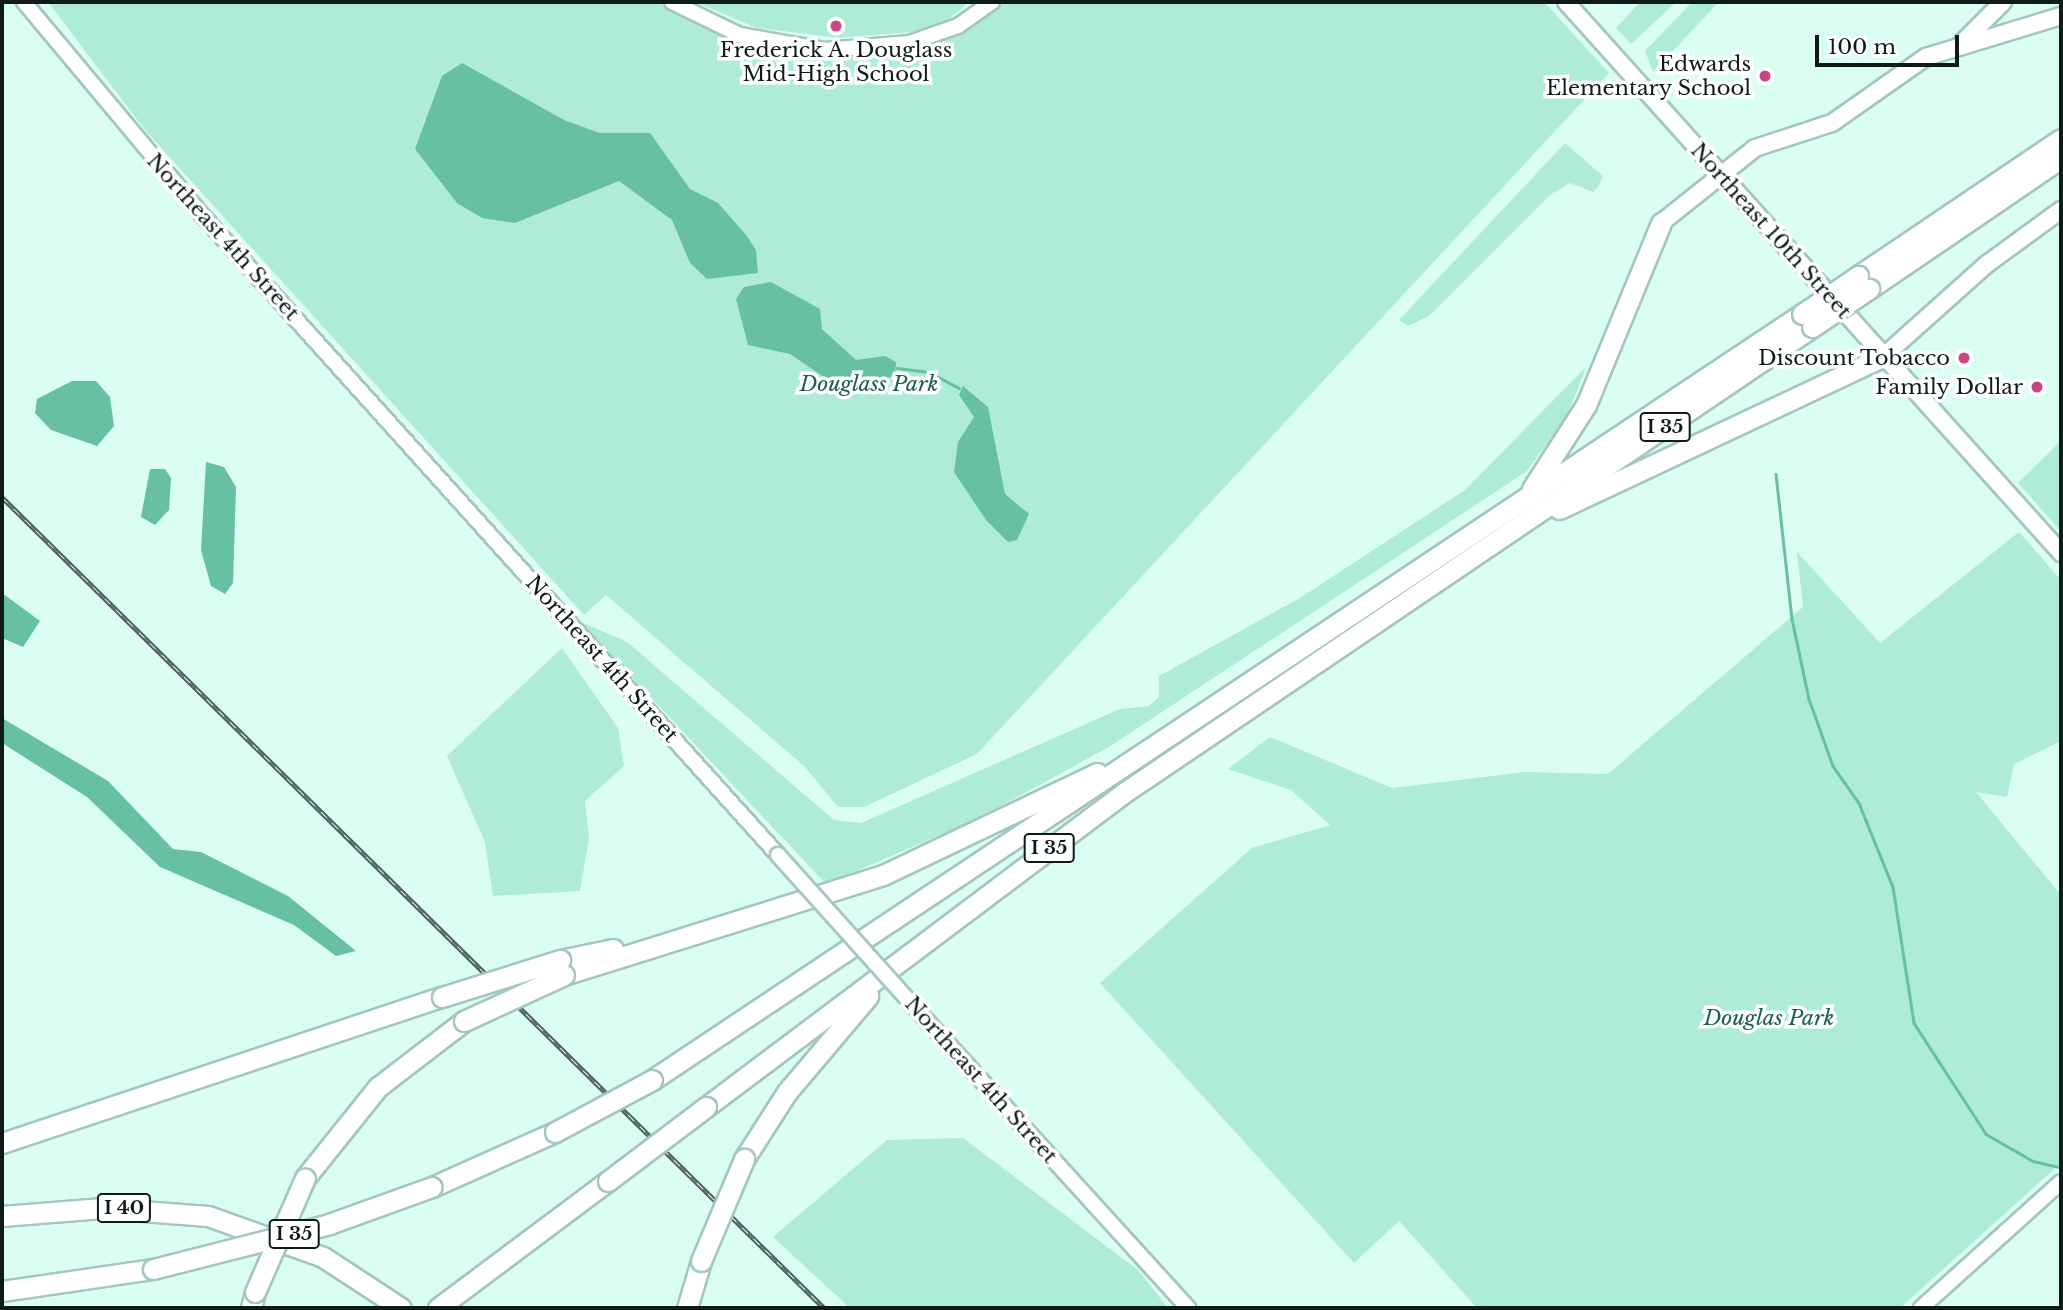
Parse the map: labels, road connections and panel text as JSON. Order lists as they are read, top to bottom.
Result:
{
  "streets": {
    "highway": ["I 35", "I 40"],
    "main road": ["Northeast 10th Street"],
    "street": ["Northeast 4th Street"]
  },
  "parks": ["Douglass Park", "Douglas Park"],
  "places": [
    "Frederick A. Douglass Mid-High School",
    "Edwards Elementary School",
    "Discount Tobacco",
    "Family Dollar"
  ],
  "scale_bar": "100 m"
}
